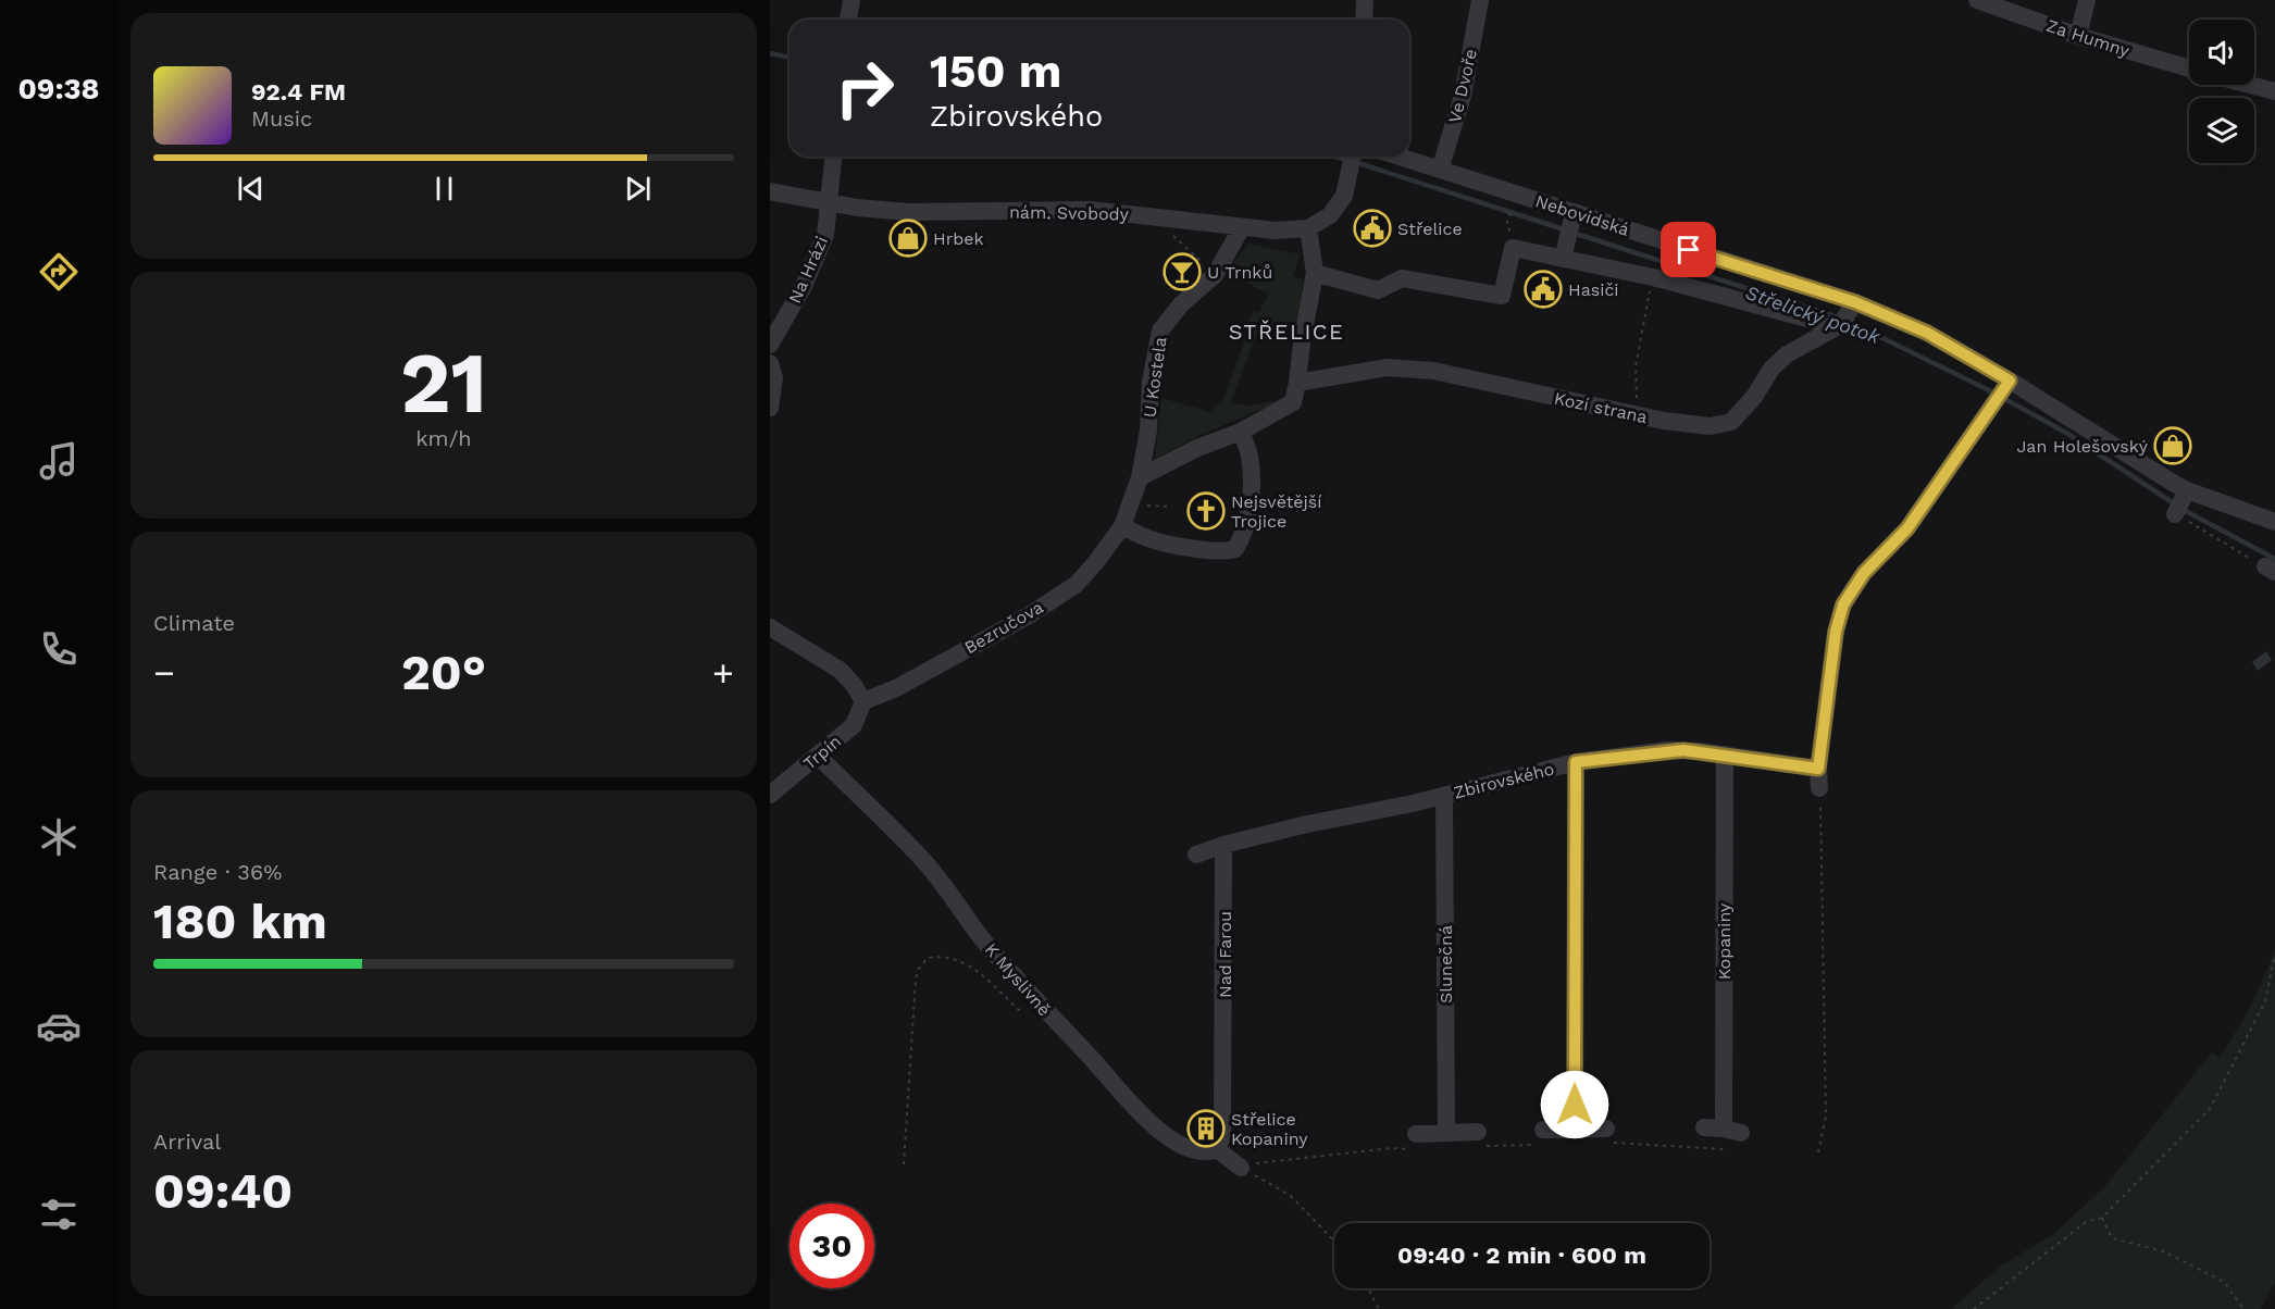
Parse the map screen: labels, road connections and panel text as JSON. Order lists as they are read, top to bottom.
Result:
{
  "streets": {
    "street": [
      "Za Humny",
      "Ve Dvoře",
      "nám. Svobody",
      "Nebovidská",
      "Na Hrázi",
      "U Kostela",
      "Kozí strana",
      "Bezručova",
      "Trpín",
      "Zbirovského",
      "Kopaniny",
      "Nad Farou",
      "Slunečná",
      "K Myslivně"
    ]
  },
  "crossings": [
    ["Ve Dvoře", "Nebovidská"],
    ["nám. Svobody", "Na Hrázi"],
    ["nám. Svobody", "U Kostela"],
    ["Nebovidská", "Kozí strana"],
    ["U Kostela", "Bezručova"],
    ["Bezručova", "Trpín"],
    ["Trpín", "K Myslivně"],
    ["Zbirovského", "Kopaniny"],
    ["Zbirovského", "Nad Farou"],
    ["Zbirovského", "Slunečná"],
    ["Nad Farou", "K Myslivně"]
  ],
  "districts": ["STŘELICE"],
  "water": ["Střelický potok"],
  "places": {
    "public building": ["Střelice", "Hasiči"],
    "shop": ["Hrbek", "Jan Holešovský"],
    "bar": ["U Trnků"],
    "church": ["Nejsvětější Trojice"],
    "building": ["Střelice Kopaniny"]
  },
  "page": {
    "tabs": "09:38",
    "turn": ["150 m", "Zbirovského"],
    "song": ["92.4 FM", "Music"],
    "tile": [
      ["21", "km/h"],
      "Climate",
      ["Range · 36%", "180 km"],
      ["Arrival", "09:40"]
    ],
    "heat": ["−", "20°", "+"],
    "limit": "30",
    "trip": "09:40 · 2 min · 600 m"
  }
}
